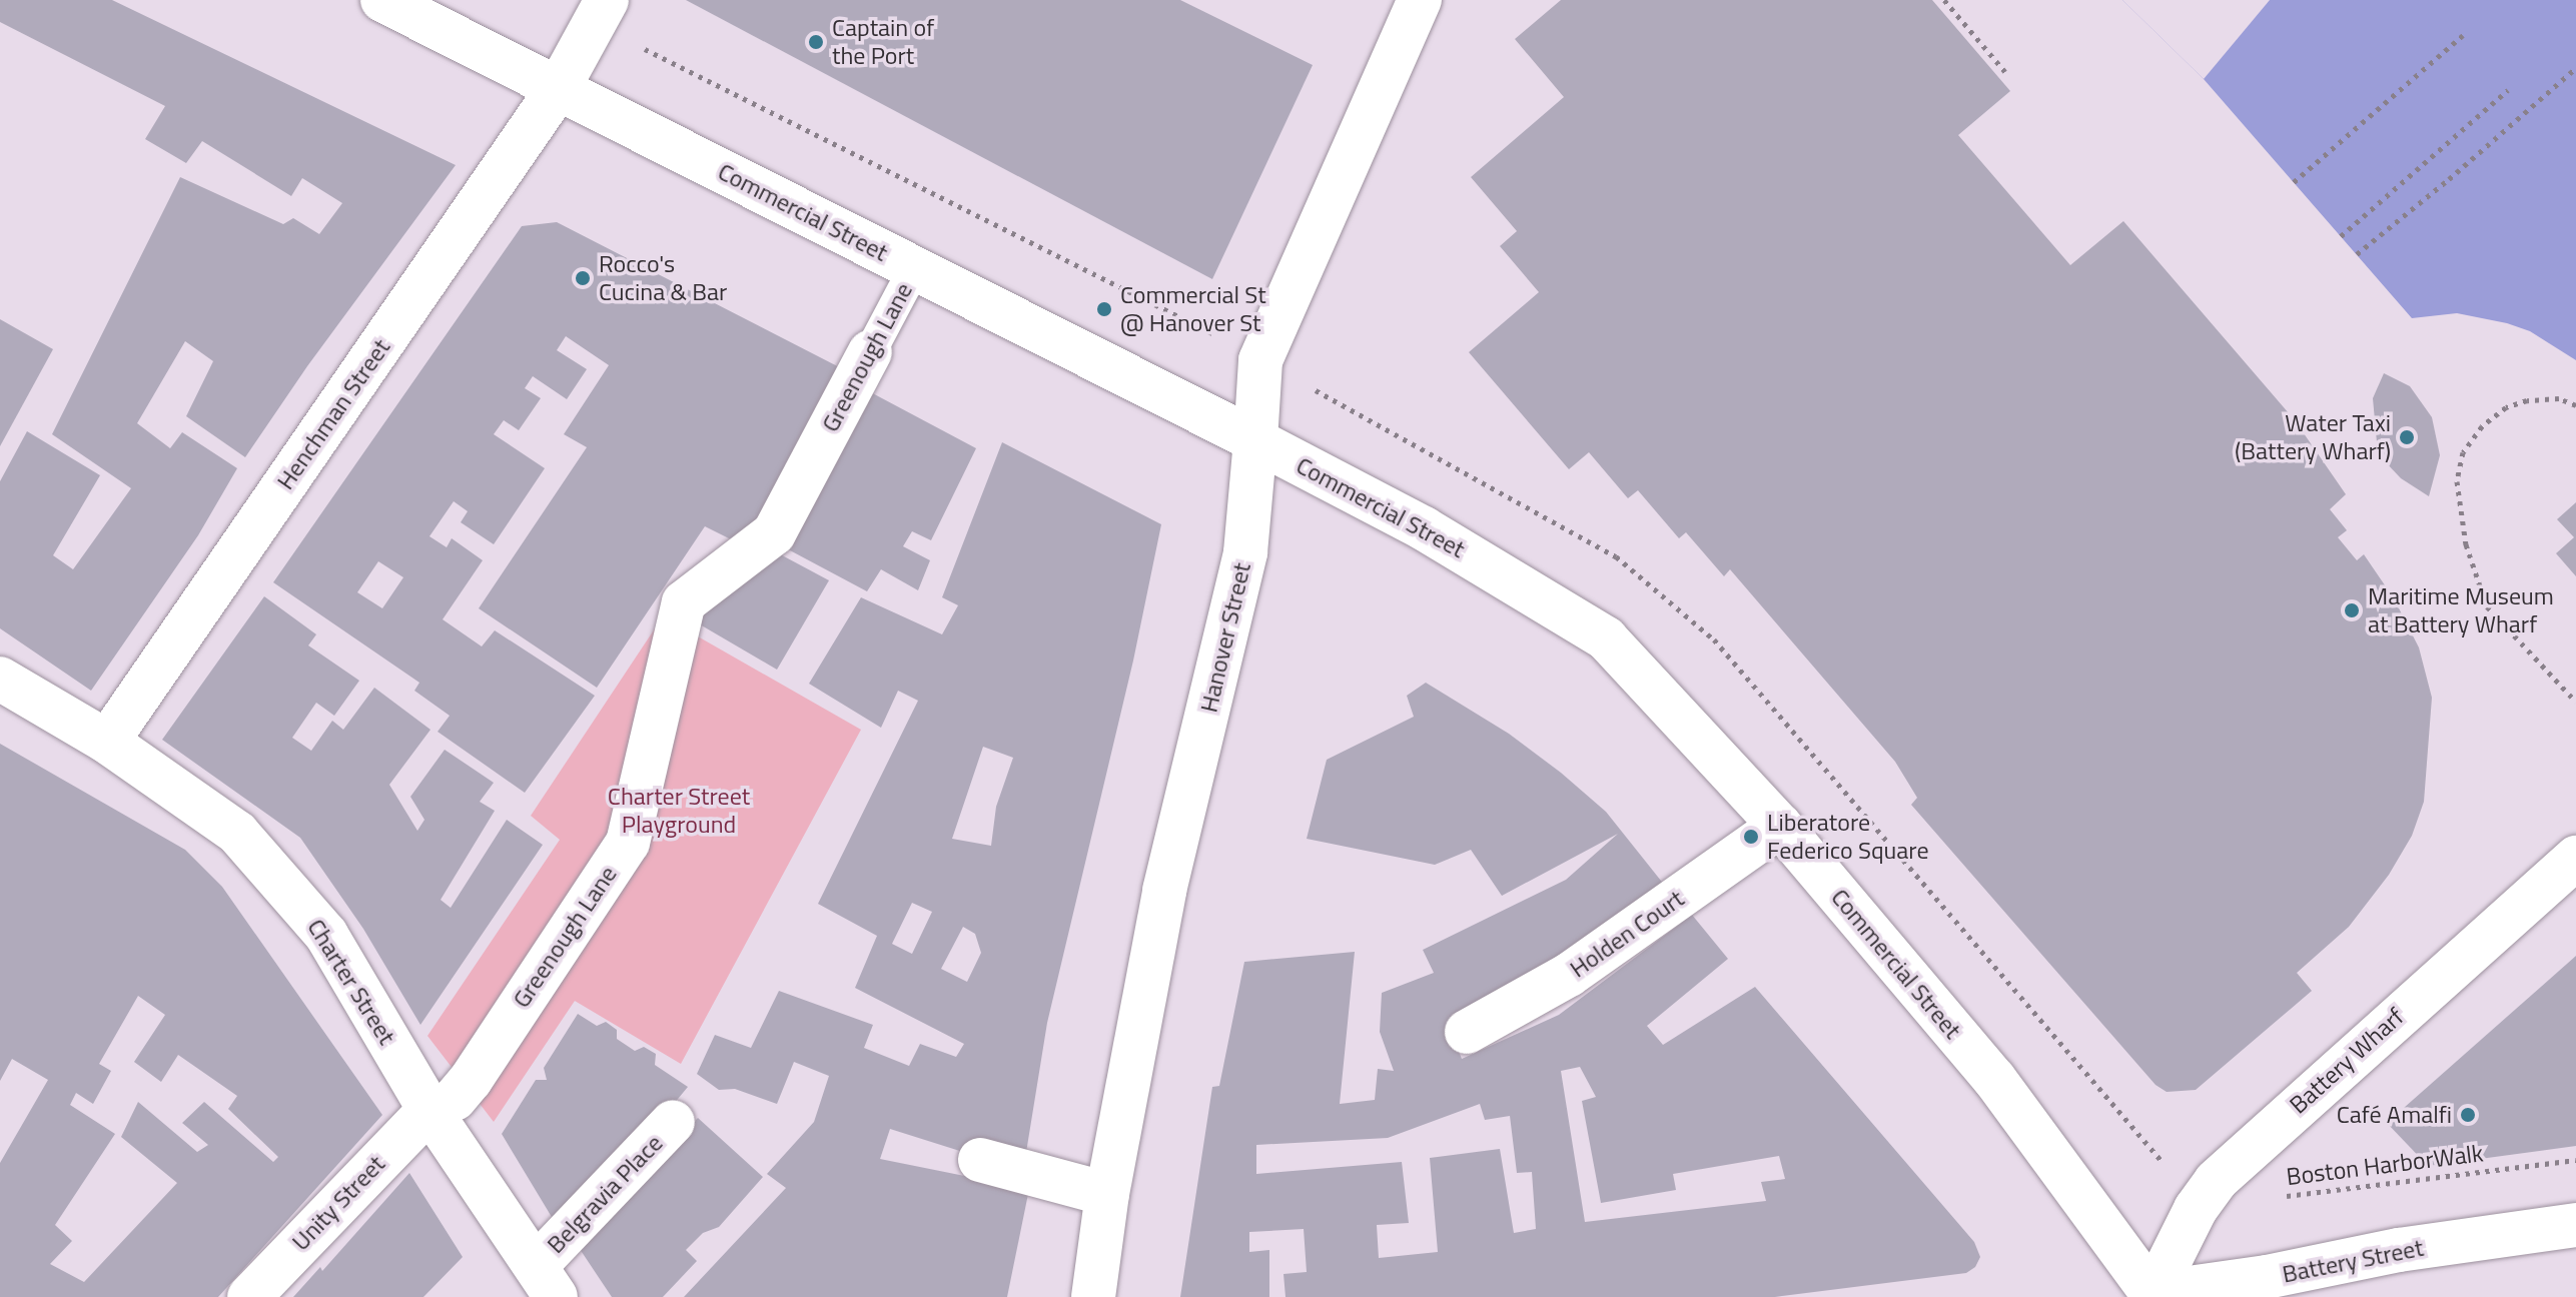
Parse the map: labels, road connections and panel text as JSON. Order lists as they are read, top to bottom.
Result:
{
  "streets": {
    "street": [
      "Commercial Street",
      "Greenough Lane",
      "Henchman Street",
      "Hanover Street",
      "Holden Court",
      "Charter Street",
      "Battery Wharf",
      "Belgravia Place",
      "Unity Street",
      "Battery Street"
    ],
    "path": ["Boston HarborWalk"]
  },
  "crossings": [
    ["Commercial Street", "Greenough Lane"],
    ["Commercial Street", "Henchman Street"],
    ["Commercial Street", "Hanover Street"],
    ["Commercial Street", "Holden Court"],
    ["Commercial Street", "Battery Wharf"],
    ["Commercial Street", "Battery Street"],
    ["Greenough Lane", "Charter Street"],
    ["Greenough Lane", "Unity Street"],
    ["Henchman Street", "Charter Street"],
    ["Charter Street", "Belgravia Place"],
    ["Charter Street", "Unity Street"],
    ["Battery Wharf", "Battery Street"]
  ],
  "parks": ["Charter Street Playground"],
  "places": [
    "Captain of the Port",
    "Rocco's Cucina & Bar",
    "Commercial St @ Hanover St",
    "Water Taxi (Battery Wharf)",
    "Maritime Museum at Battery Wharf",
    "Liberatore Federico Square",
    "Café Amalfi"
  ]
}
